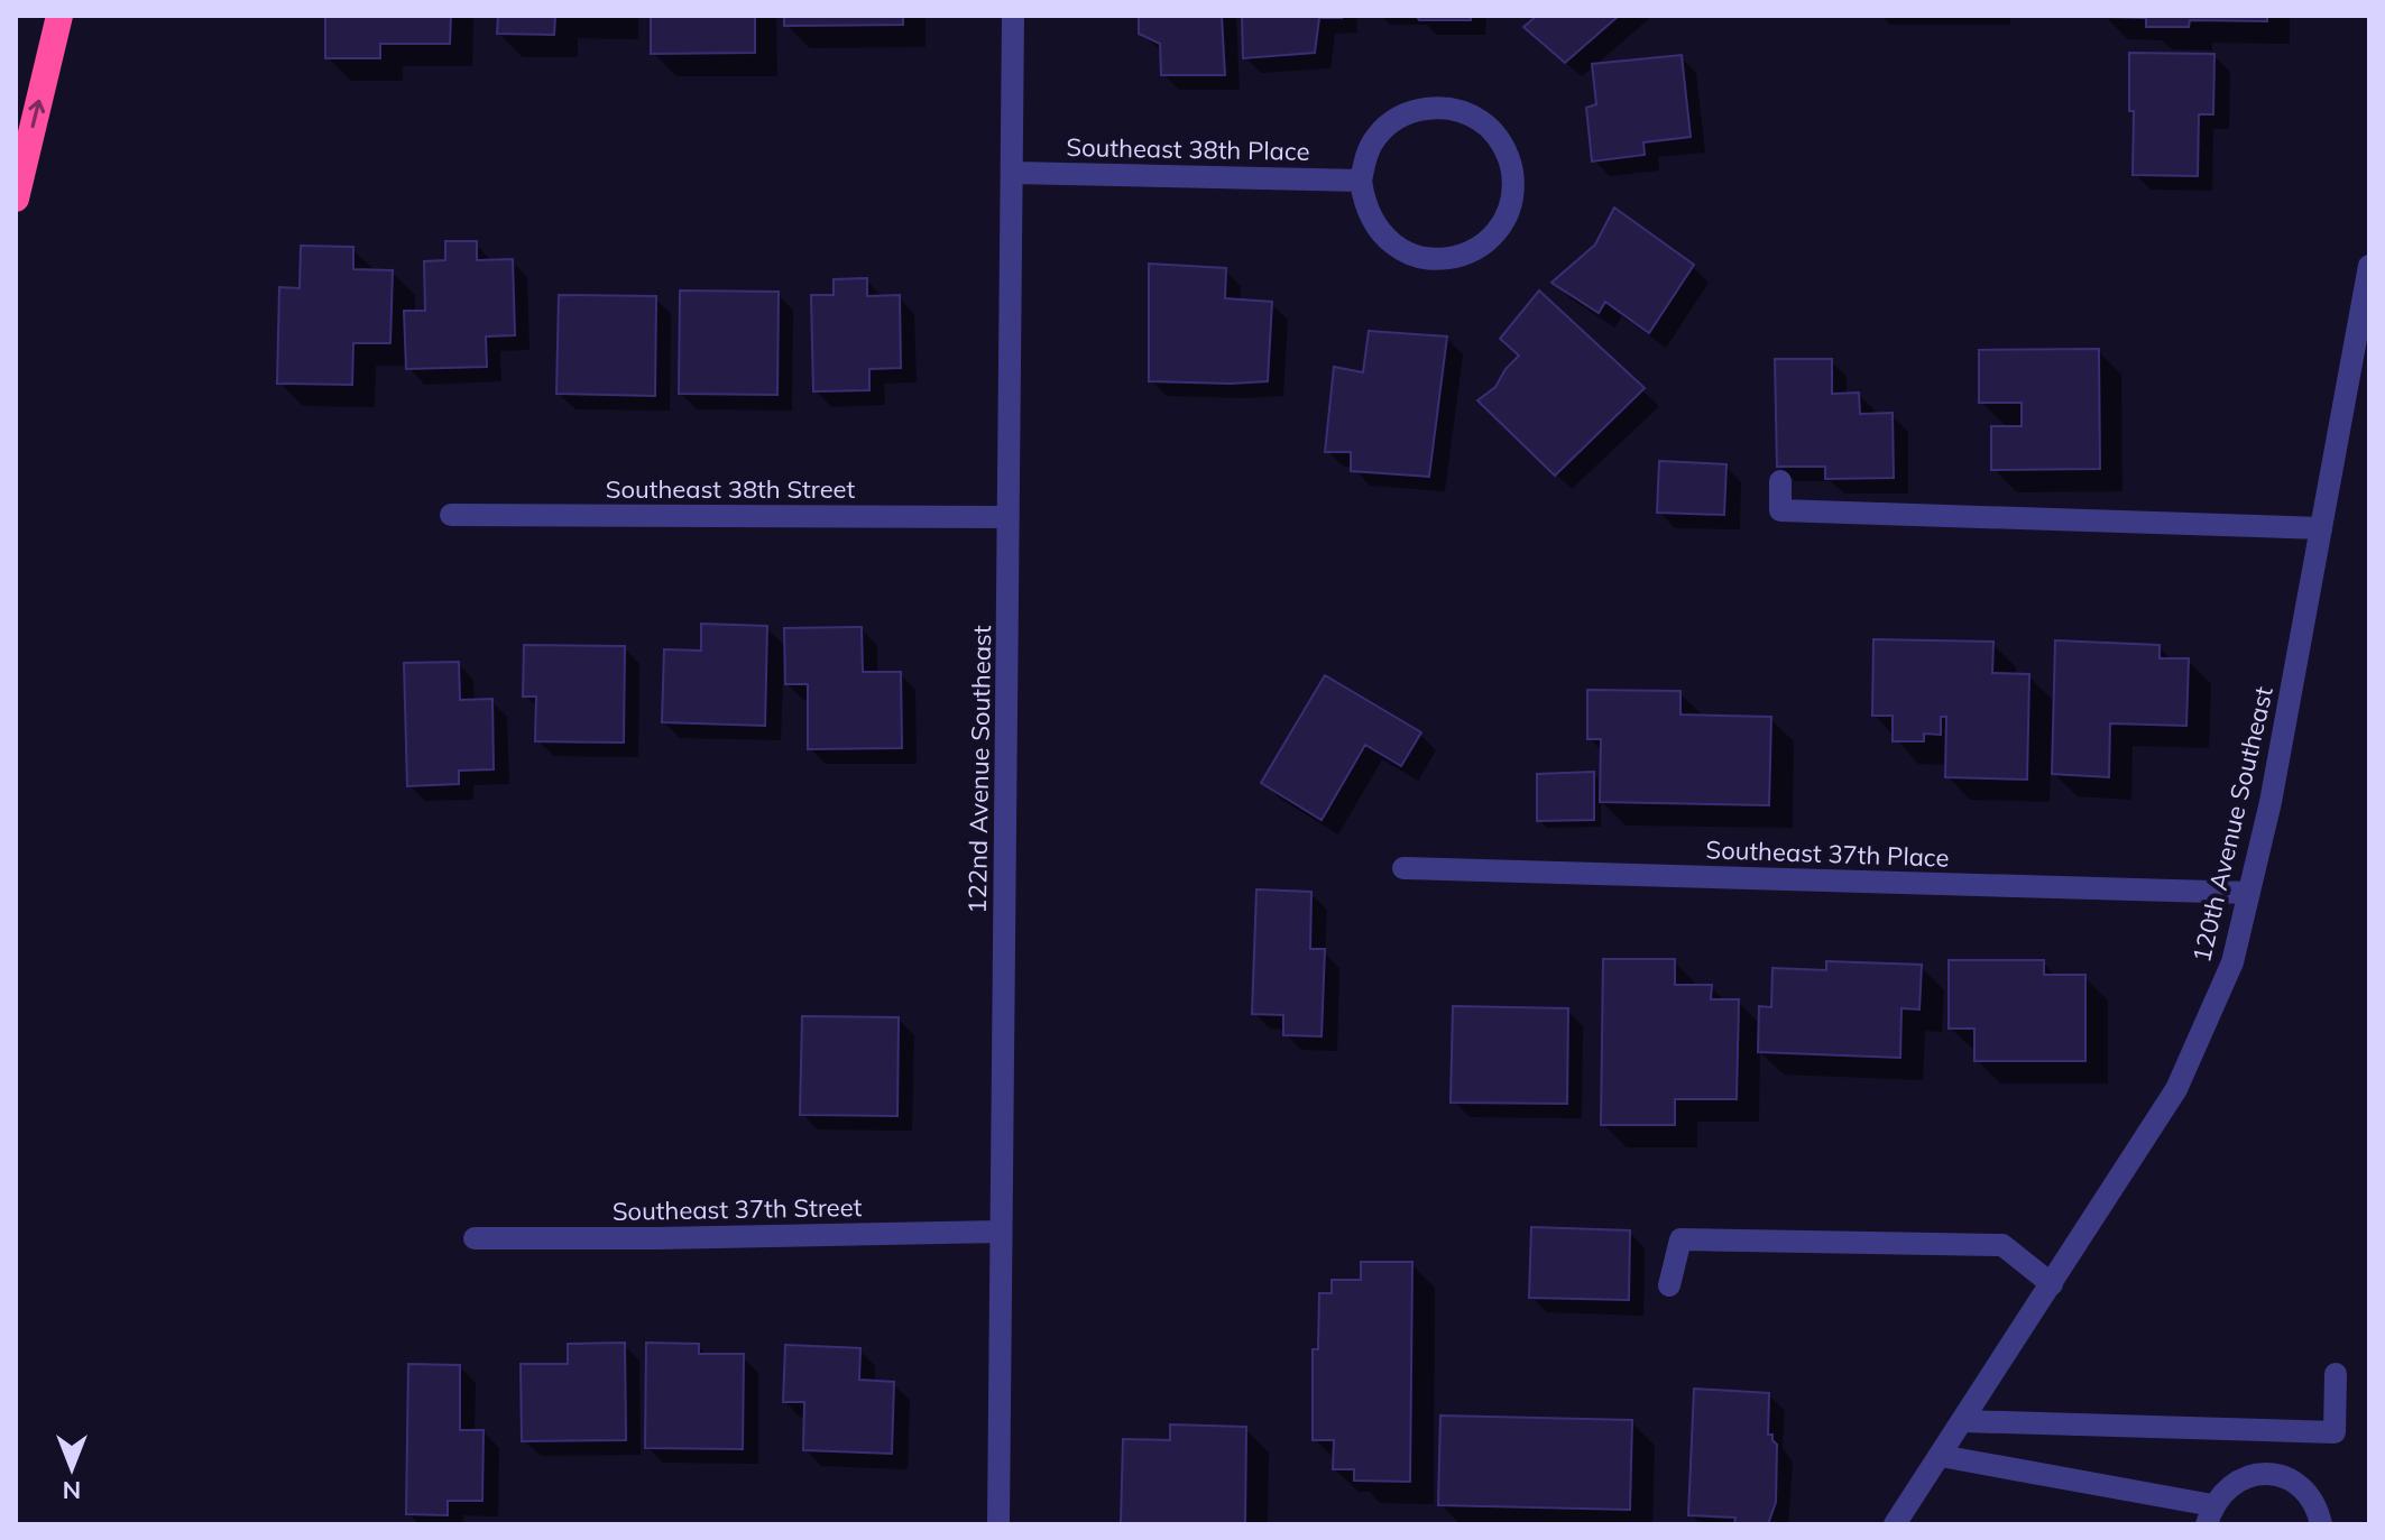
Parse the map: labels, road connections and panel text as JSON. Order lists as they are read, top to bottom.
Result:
{
  "streets": {
    "street": [
      "Southeast 38th Place",
      "Southeast 38th Street",
      "122nd Avenue Southeast",
      "120th Avenue Southeast",
      "Southeast 37th Place",
      "Southeast 37th Street"
    ]
  },
  "crossings": [
    ["Southeast 38th Place", "122nd Avenue Southeast"],
    ["Southeast 38th Street", "122nd Avenue Southeast"],
    ["122nd Avenue Southeast", "Southeast 37th Street"],
    ["120th Avenue Southeast", "Southeast 37th Place"]
  ],
  "north": "bottom"
}
